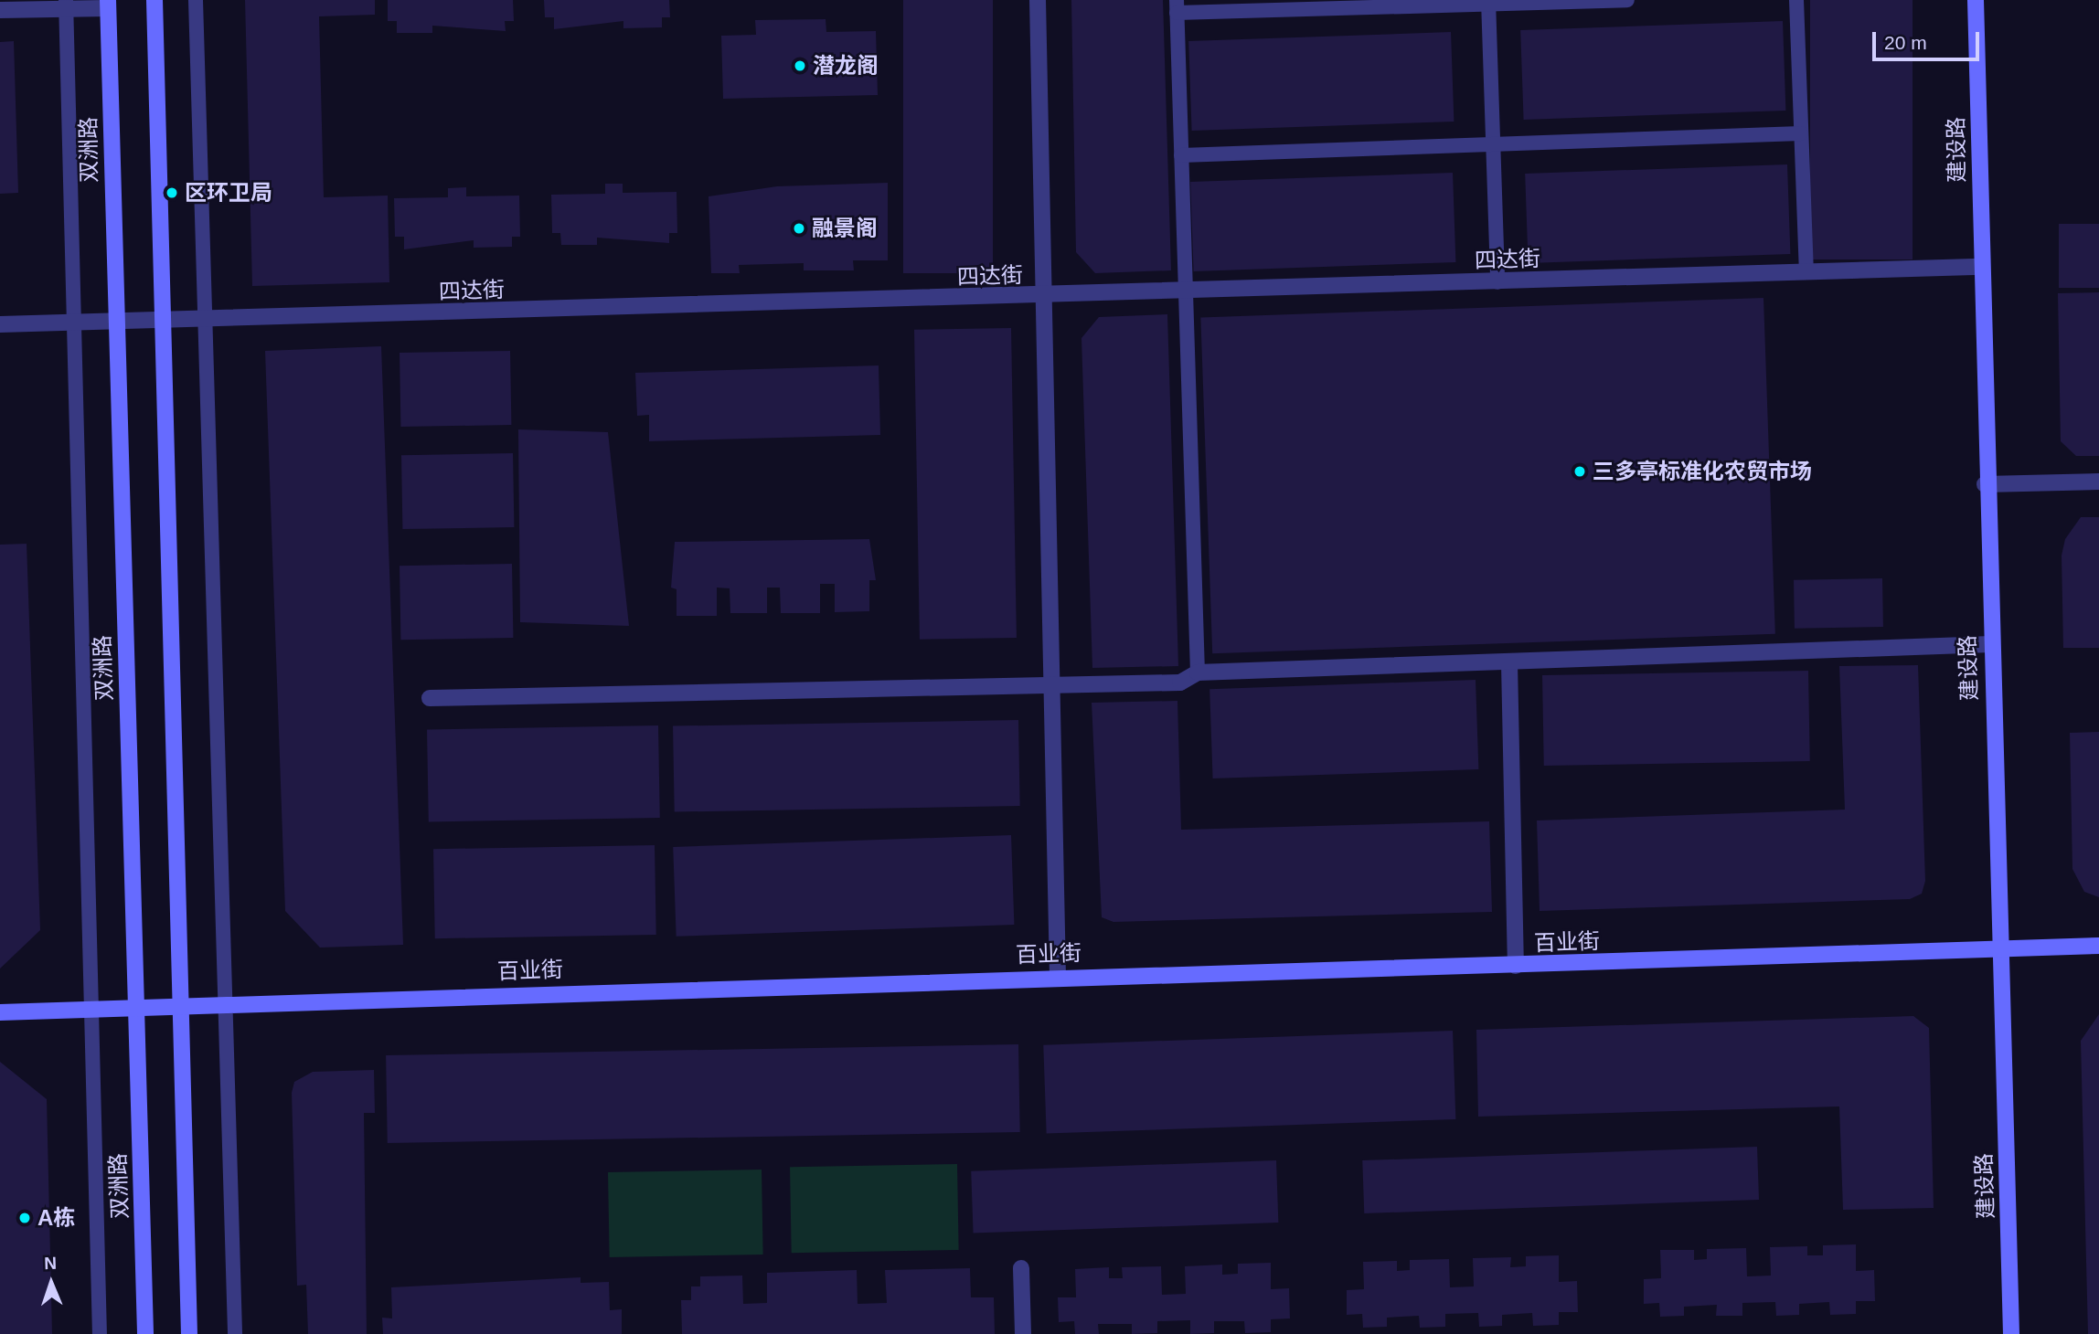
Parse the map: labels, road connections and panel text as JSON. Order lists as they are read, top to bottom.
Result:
{
  "streets": {
    "street": [
      "双洲路",
      "建设路",
      "四达街",
      "百业街"
    ]
  },
  "crossings": [
    ["双洲路", "四达街"],
    ["双洲路", "百业街"],
    ["建设路", "四达街"],
    ["建设路", "百业街"]
  ],
  "places": [
    "潜龙阁",
    "区环卫局",
    "融景阁",
    "三多亭标准化农贸市场",
    "A栋"
  ],
  "scale_bar": "20 m",
  "north": "top"
}
